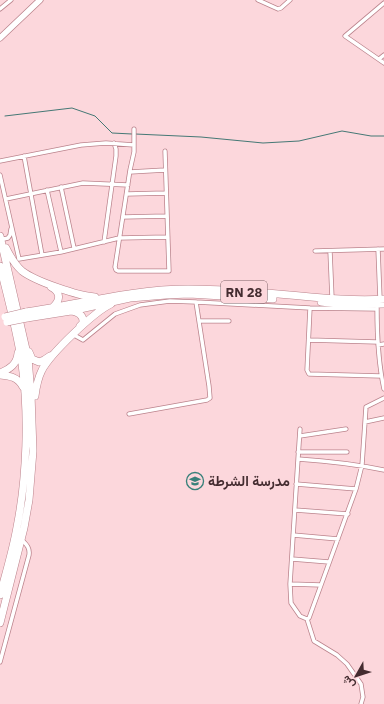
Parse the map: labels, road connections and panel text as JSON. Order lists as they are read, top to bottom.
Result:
{
  "streets": {
    "highway": ["RN 28"]
  },
  "places": {
    "school or university": ["مدرسة الشرطة"]
  },
  "north": "bottom left"
}
